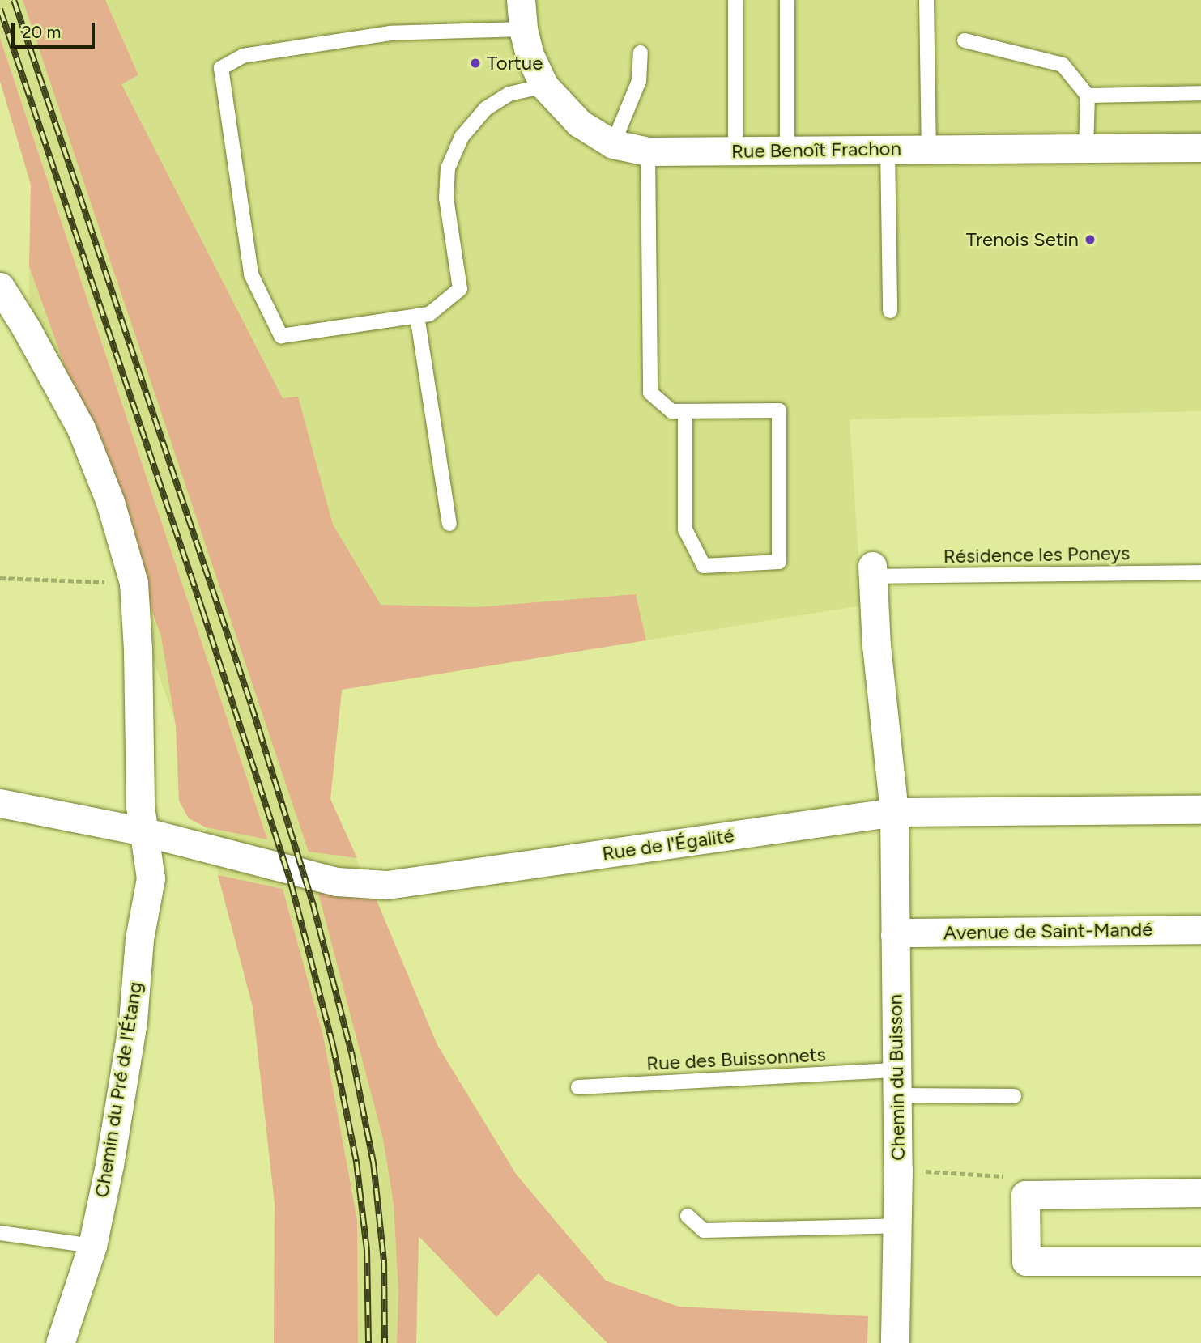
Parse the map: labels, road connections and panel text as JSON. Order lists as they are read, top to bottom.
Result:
{
  "streets": {
    "street": [
      "Rue Benoît Frachon",
      "Rue de l'Égalité",
      "Avenue de Saint-Mandé",
      "Chemin du Buisson",
      "Chemin du Pré de l'Étang"
    ],
    "lane": ["Résidence les Poneys", "Rue des Buissonnets"]
  },
  "crossings": [
    ["Résidence les Poneys", "Chemin du Buisson"],
    ["Rue de l'Égalité", "Chemin du Buisson"],
    ["Rue de l'Égalité", "Chemin du Pré de l'Étang"],
    ["Avenue de Saint-Mandé", "Chemin du Buisson"],
    ["Rue des Buissonnets", "Chemin du Buisson"]
  ],
  "places": ["Tortue", "Trenois Setin"],
  "scale_bar": "20 m"
}
